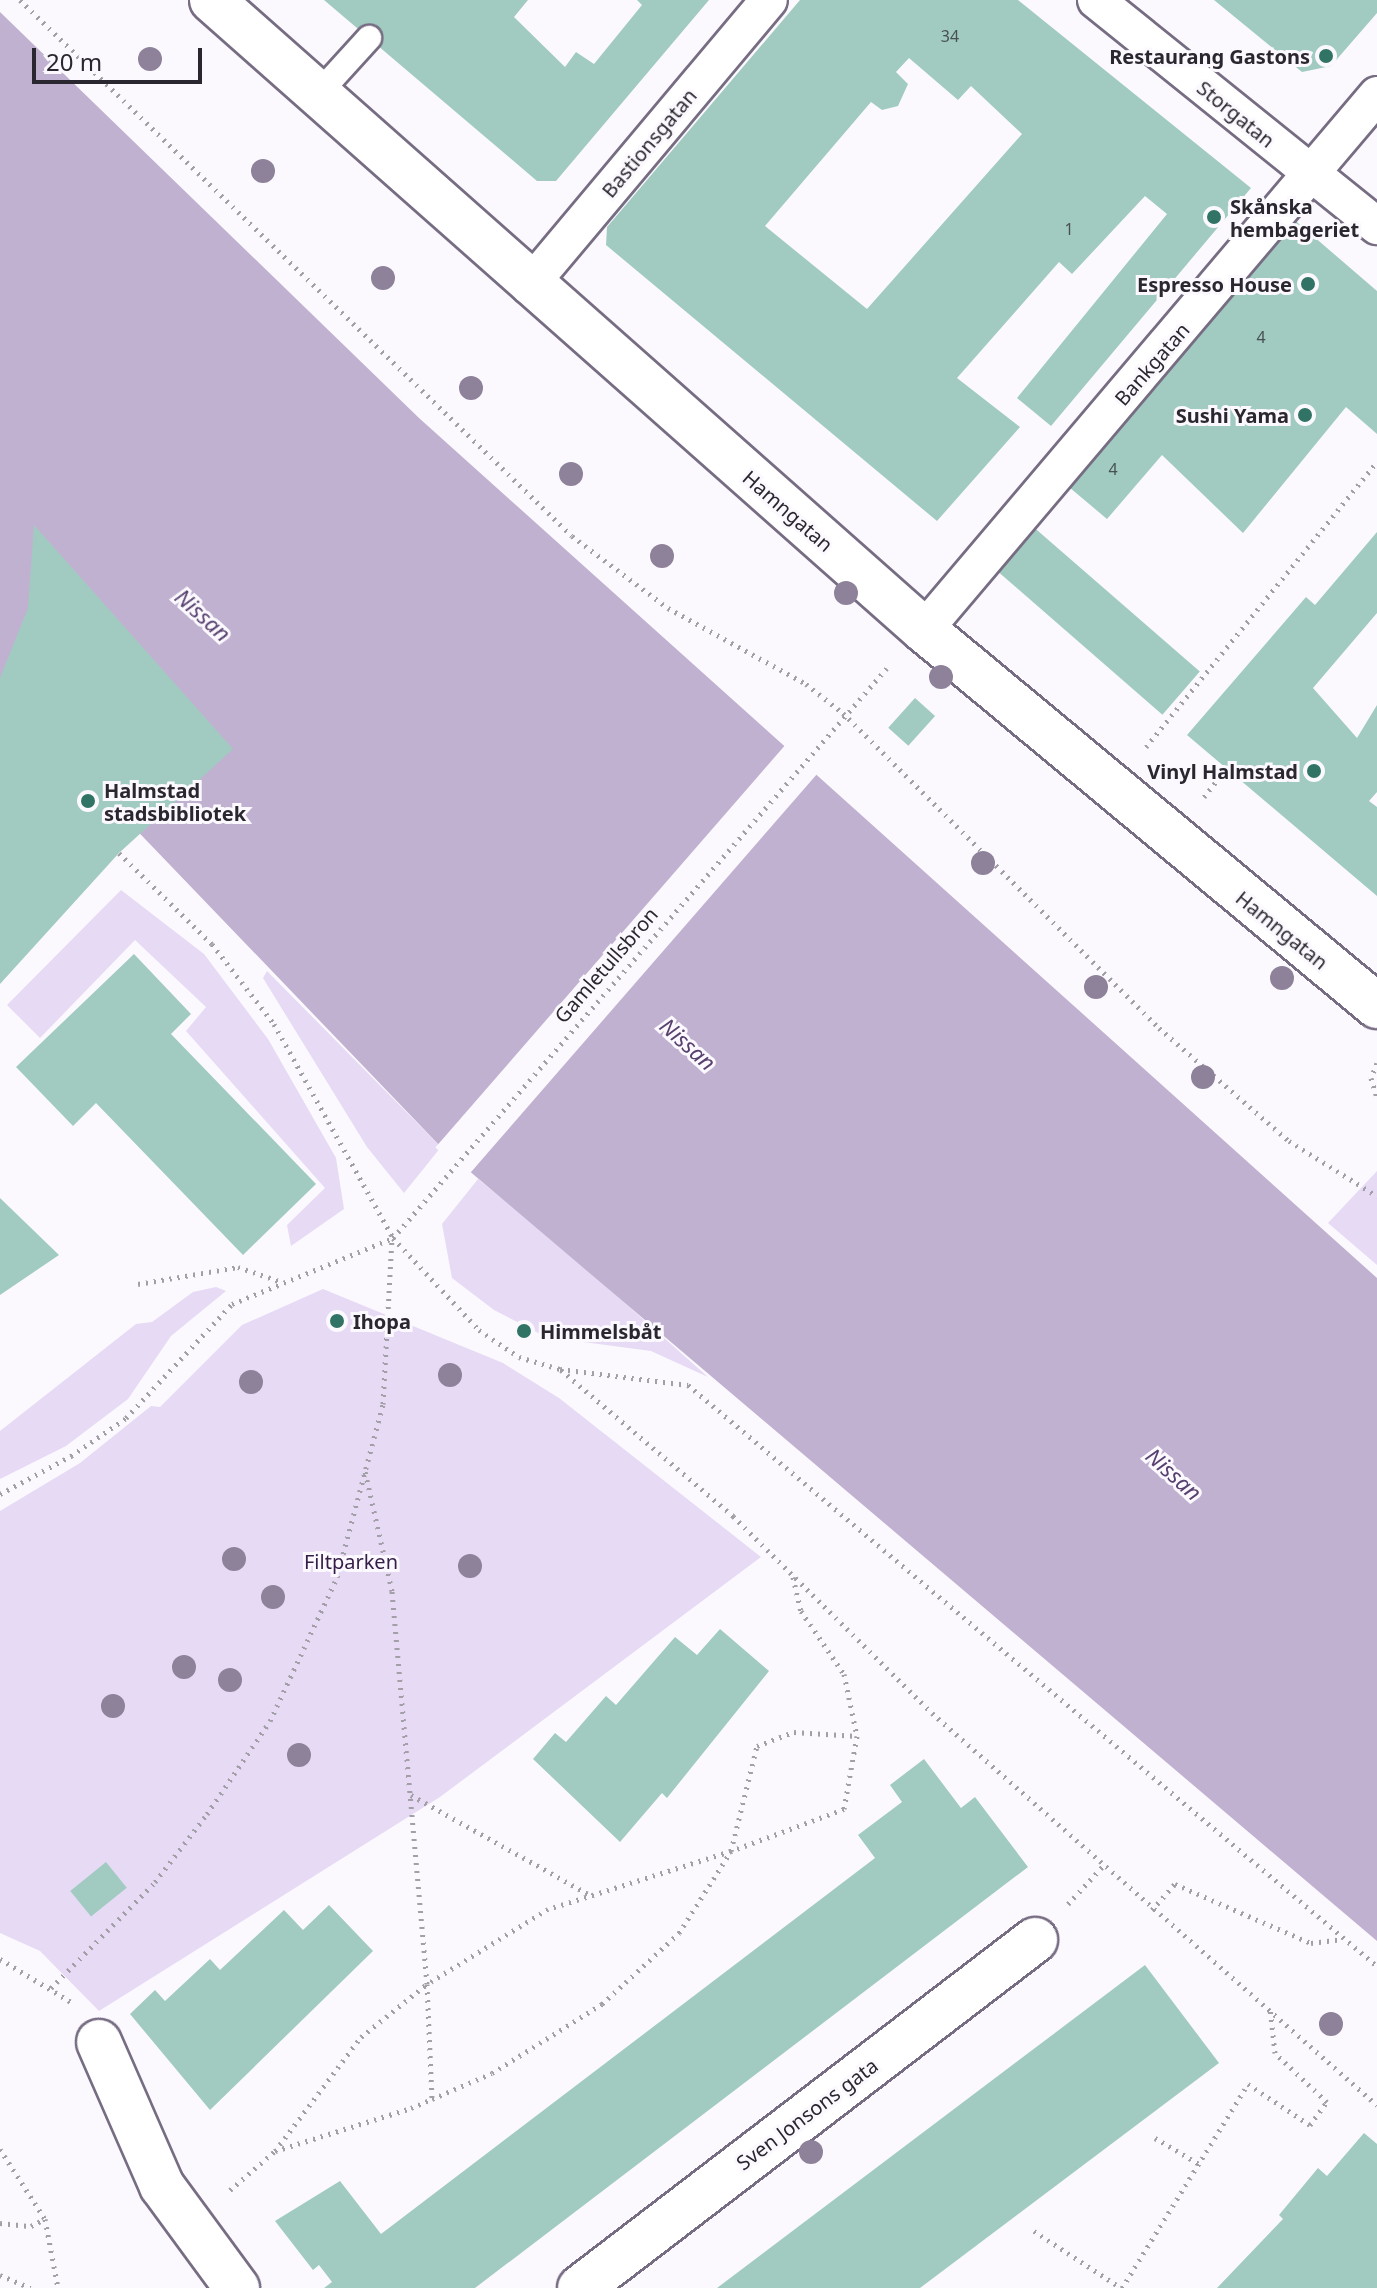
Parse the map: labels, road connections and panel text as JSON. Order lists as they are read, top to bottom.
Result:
{
  "streets": {
    "street": [
      "Storgatan",
      "Bastionsgatan",
      "Bankgatan",
      "Hamngatan",
      "Sven Jonsons gata"
    ],
    "path": ["Gamletullsbron"]
  },
  "crossings": [
    ["Storgatan", "Bankgatan"],
    ["Bastionsgatan", "Hamngatan"],
    ["Bankgatan", "Hamngatan"],
    ["Bankgatan", "Gamletullsbron"],
    ["Hamngatan", "Gamletullsbron"]
  ],
  "water": ["Nissan"],
  "parks": ["Filtparken"],
  "places": [
    "Restaurang Gastons",
    "Skånska hembageriet",
    "Espresso House",
    "Sushi Yama",
    "Vinyl Halmstad",
    "Halmstad stadsbibliotek",
    "Ihopa",
    "Himmelsbåt"
  ],
  "house_numbers": [
    "34",
    "1",
    "4",
    "4"
  ],
  "scale_bar": "20 m"
}
